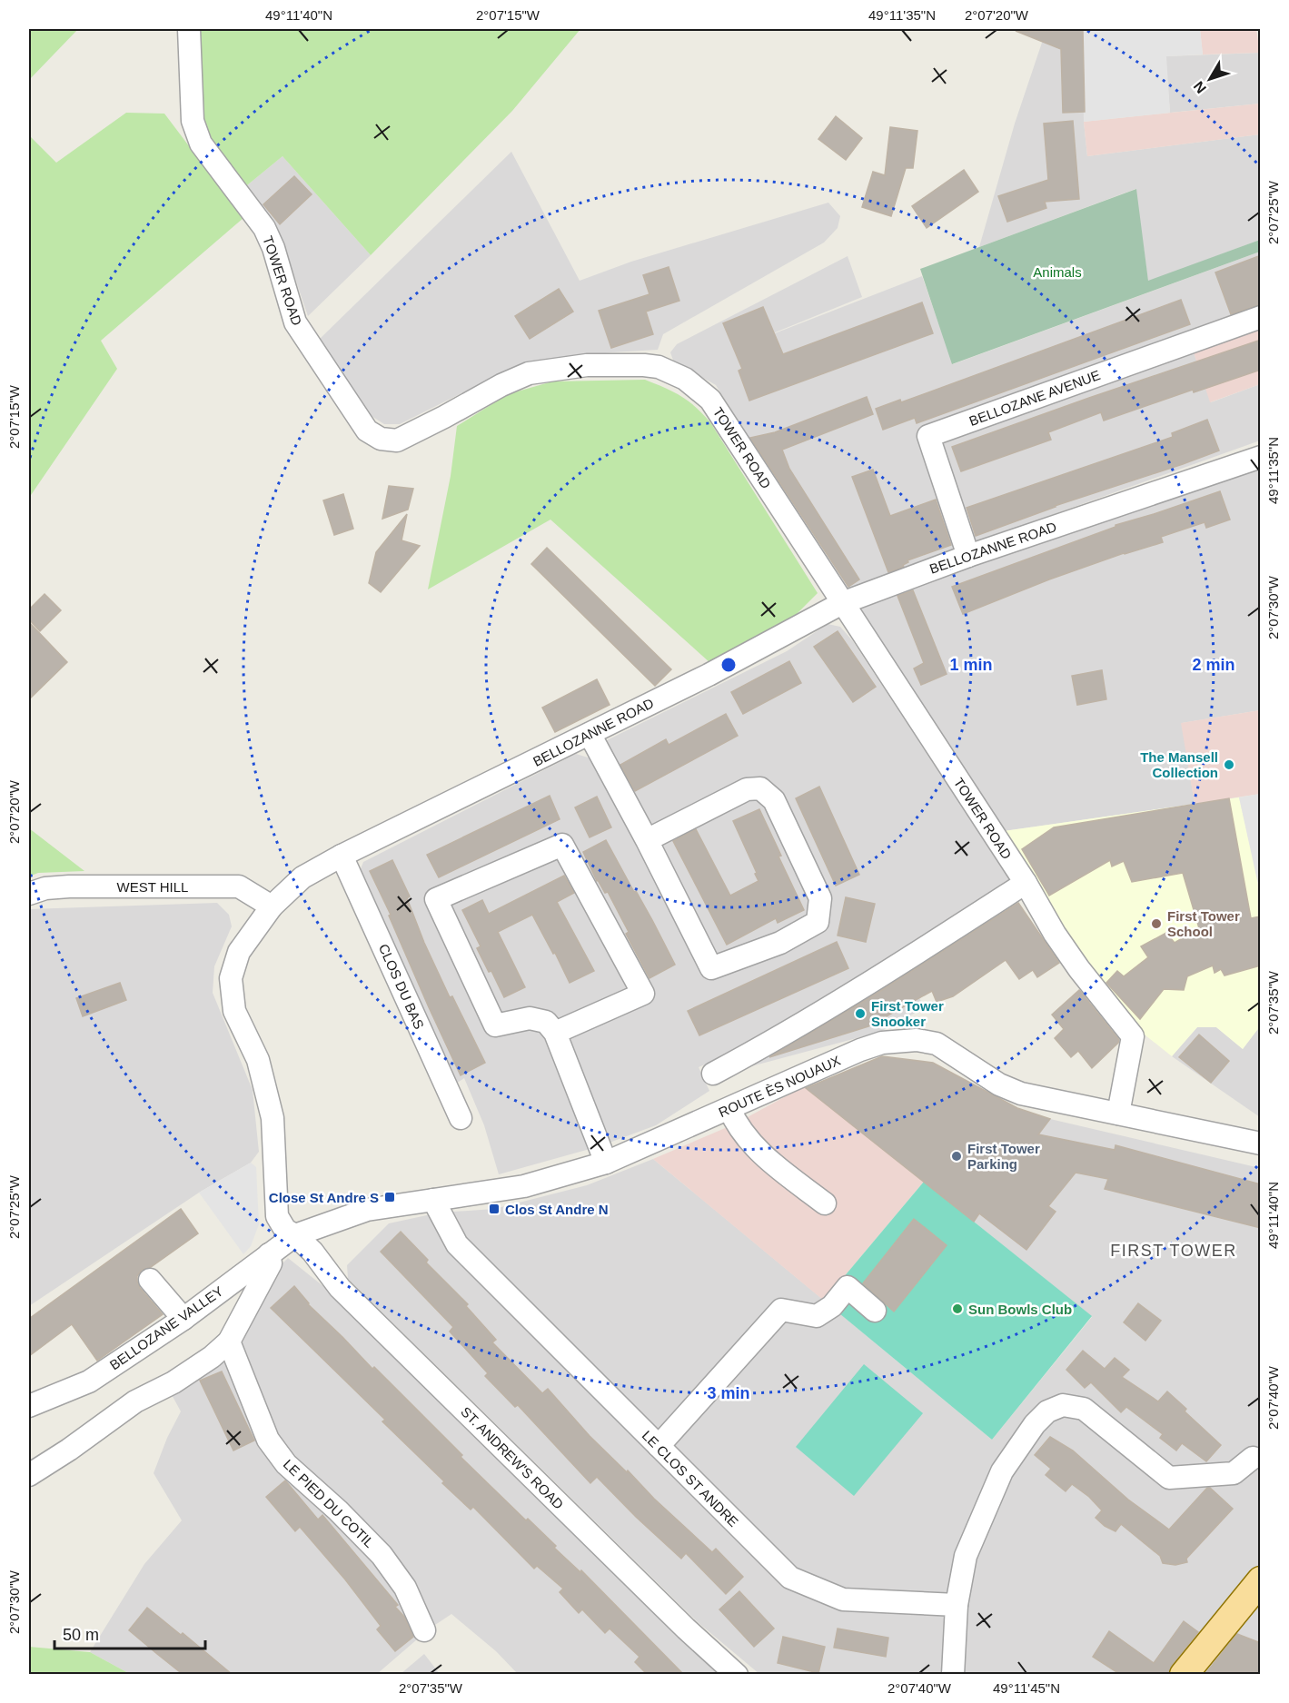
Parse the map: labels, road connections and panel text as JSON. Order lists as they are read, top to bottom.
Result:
{
  "streets": {
    "street": [
      "TOWER ROAD",
      "BELLOZANE AVENUE",
      "BELLOZANNE ROAD",
      "WEST HILL",
      "CLOS DU BAS",
      "ROUTE ÈS NOUAUX",
      "BELLOZANE VALLEY",
      "ST. ANDREW'S ROAD",
      "LE CLOS ST ANDRE",
      "LE PIED DU COTIL"
    ]
  },
  "crossings": [
    ["TOWER ROAD", "BELLOZANNE ROAD"],
    ["TOWER ROAD", "ROUTE ÈS NOUAUX"],
    ["BELLOZANE AVENUE", "BELLOZANNE ROAD"],
    ["BELLOZANNE ROAD", "WEST HILL"],
    ["BELLOZANNE ROAD", "CLOS DU BAS"],
    ["BELLOZANNE ROAD", "ROUTE ÈS NOUAUX"],
    ["BELLOZANNE ROAD", "BELLOZANE VALLEY"],
    ["BELLOZANNE ROAD", "ST. ANDREW'S ROAD"],
    ["ROUTE ÈS NOUAUX", "BELLOZANE VALLEY"],
    ["ROUTE ÈS NOUAUX", "ST. ANDREW'S ROAD"],
    ["ROUTE ÈS NOUAUX", "LE CLOS ST ANDRE"],
    ["BELLOZANE VALLEY", "ST. ANDREW'S ROAD"]
  ],
  "districts": ["FIRST TOWER"],
  "parks": ["Animals"],
  "places": {
    "other": [
      "The Mansell Collection",
      "First Tower School",
      "First Tower Snooker",
      "First Tower Parking",
      "Sun Bowls Club"
    ],
    "transit": ["Close St Andre S", "Clos St Andre N"]
  },
  "scale_bar": "50 m",
  "north": "bottom left",
  "coordinates": [
    "49°11'40\"N",
    "2°07'15\"W",
    "49°11'35\"N",
    "2°07'20\"W",
    "2°07'25\"W",
    "2°07'30\"W",
    "2°07'35\"W",
    "2°07'40\"W",
    "49°11'45\"N"
  ],
  "rings": ["1 min", "2 min", "3 min"]
}
